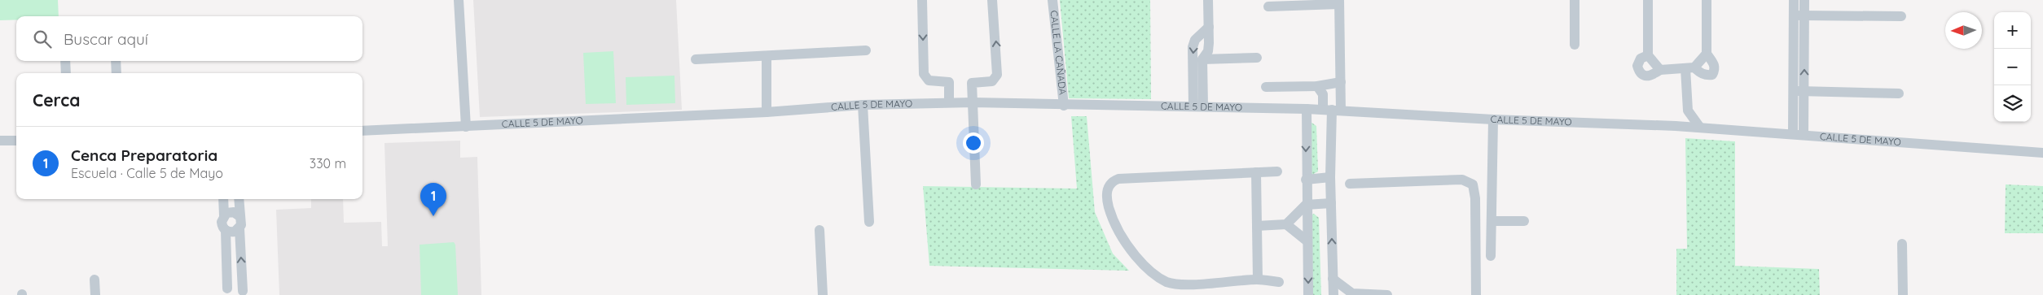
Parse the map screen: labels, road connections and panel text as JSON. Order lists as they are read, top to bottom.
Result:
{
  "streets": {
    "street": ["CALLE LA CAÑADA", "CALLE 5 DE MAYO"]
  },
  "crossings": [
    ["CALLE LA CAÑADA", "CALLE 5 DE MAYO"]
  ],
  "north": "left",
  "page": {
    "map_buttons": ["+", "−"],
    "search": "Buscar aquí",
    "heading": "Cerca",
    "list": [
      {
        "mark": "1",
        "name": "Cenca Preparatoria",
        "note": "Escuela · Calle 5 de Mayo",
        "value": "330 m"
      }
    ],
    "pins": "1"
  }
}
